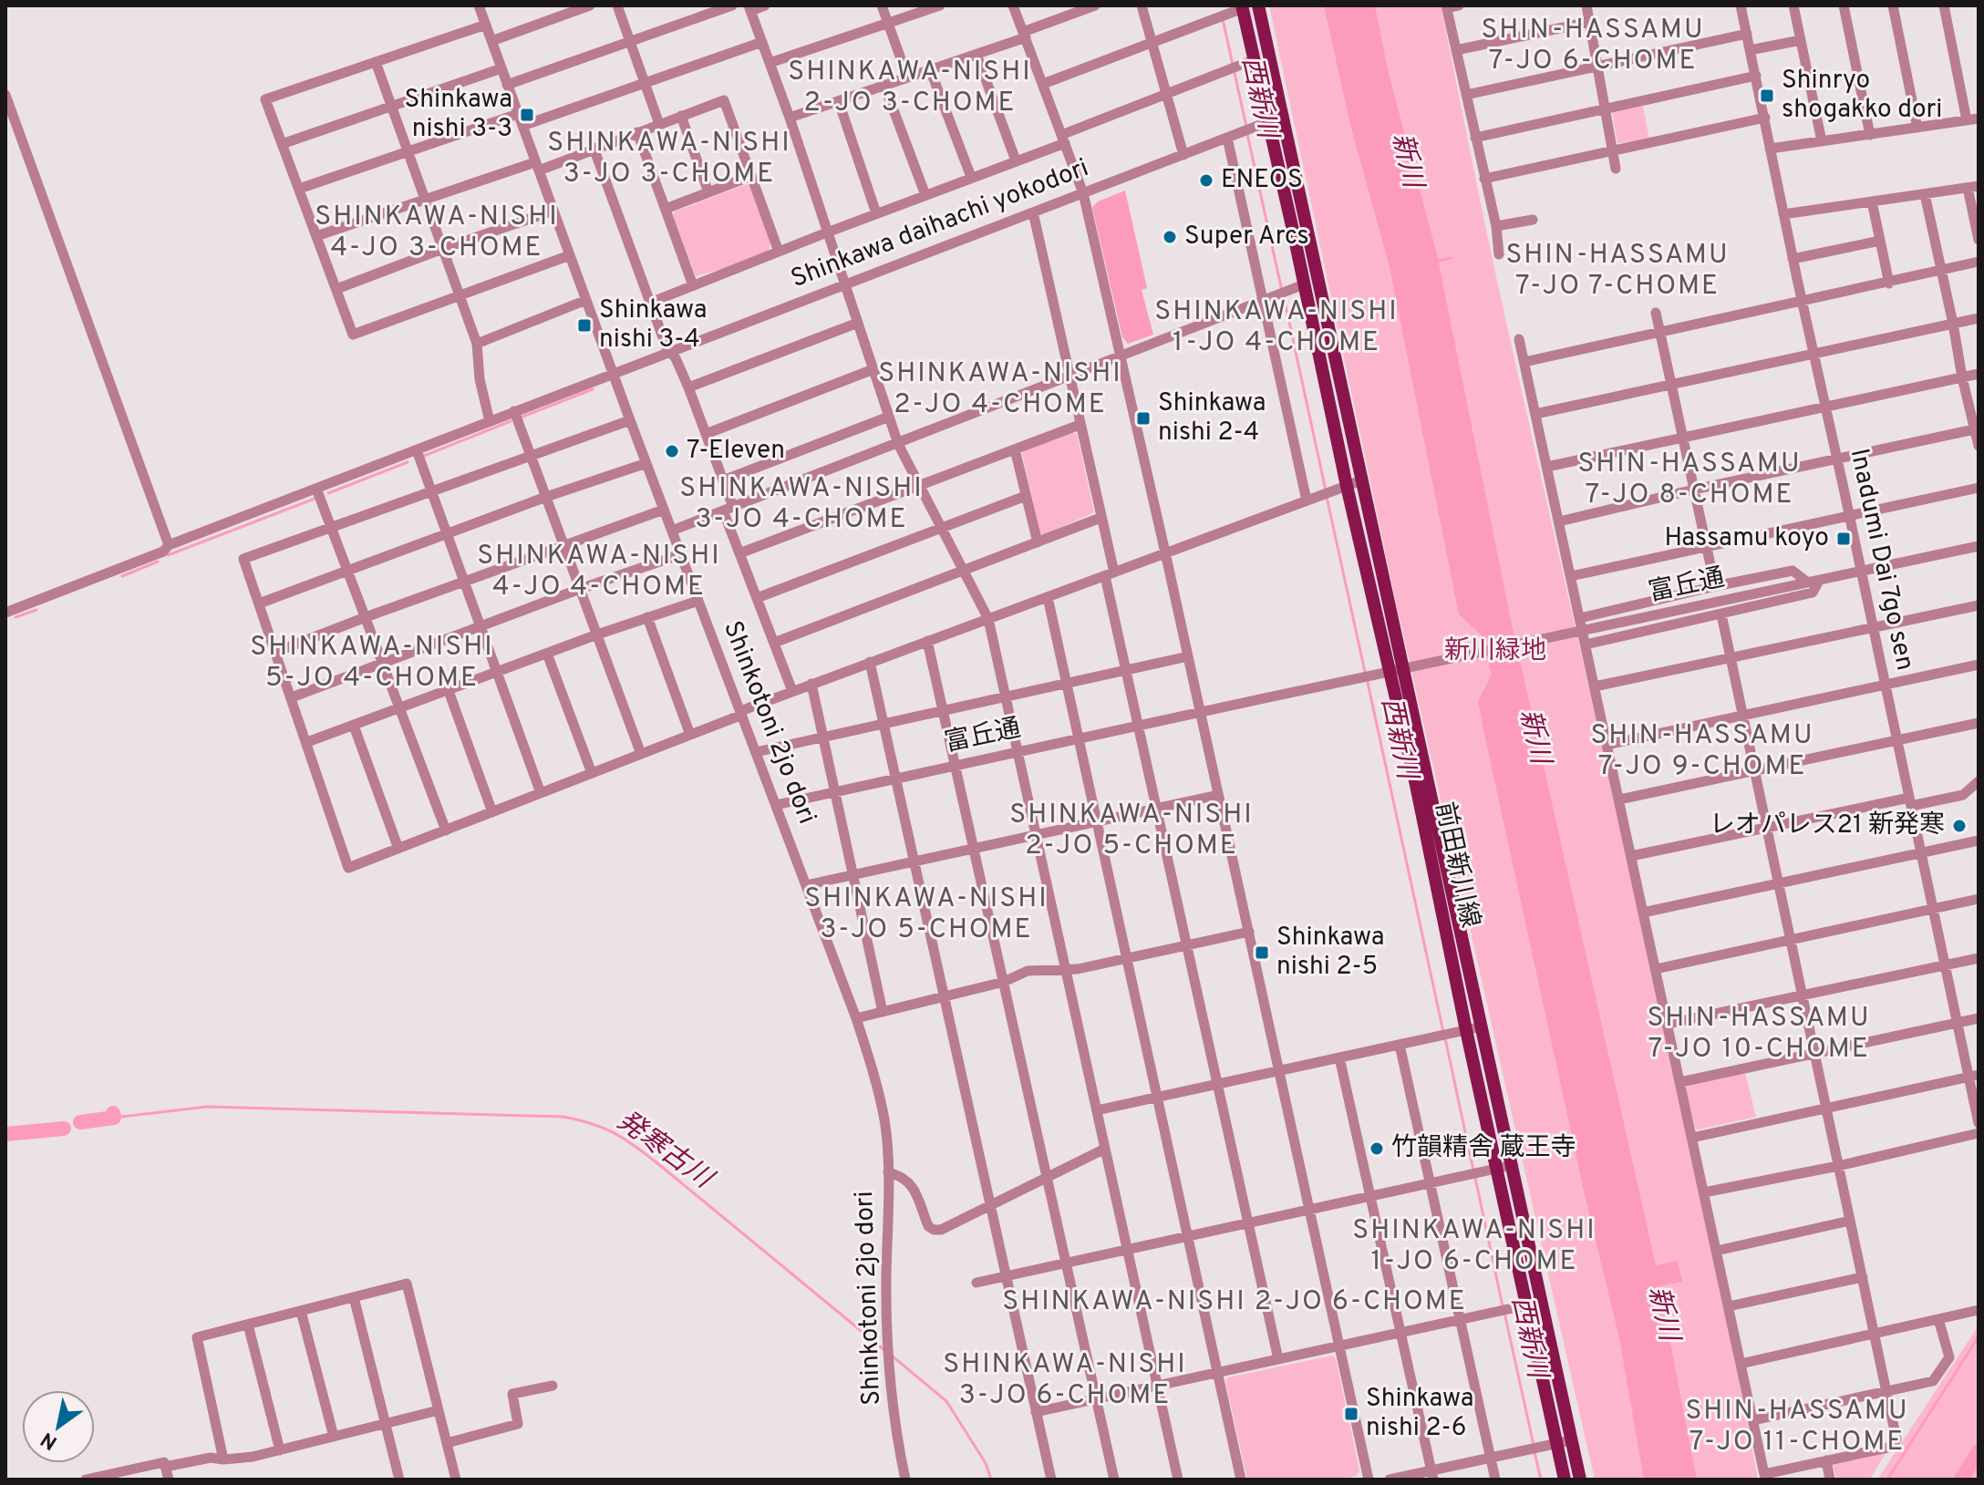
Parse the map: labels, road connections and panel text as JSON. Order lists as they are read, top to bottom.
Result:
{
  "streets": {
    "main road": ["前田新川線"],
    "street": [
      "Shinkawa daihachi yokodori",
      "Inadumi Dai 7go sen",
      "富丘通",
      "Shinkotoni 2jo dori"
    ]
  },
  "crossings": [
    ["Shinkawa daihachi yokodori", "Shinkotoni 2jo dori"],
    ["Shinkawa daihachi yokodori", "前田新川線"],
    ["Inadumi Dai 7go sen", "富丘通"],
    ["富丘通", "Shinkotoni 2jo dori"],
    ["富丘通", "前田新川線"]
  ],
  "districts": [
    "SHIN-HASSAMU 7-JO 6-CHOME",
    "SHINKAWA-NISHI 2-JO 3-CHOME",
    "SHINKAWA-NISHI 3-JO 3-CHOME",
    "SHINKAWA-NISHI 4-JO 3-CHOME",
    "SHIN-HASSAMU 7-JO 7-CHOME",
    "SHINKAWA-NISHI 1-JO 4-CHOME",
    "SHINKAWA-NISHI 2-JO 4-CHOME",
    "SHIN-HASSAMU 7-JO 8-CHOME",
    "SHINKAWA-NISHI 3-JO 4-CHOME",
    "SHINKAWA-NISHI 4-JO 4-CHOME",
    "SHINKAWA-NISHI 5-JO 4-CHOME",
    "SHIN-HASSAMU 7-JO 9-CHOME",
    "SHINKAWA-NISHI 2-JO 5-CHOME",
    "SHINKAWA-NISHI 3-JO 5-CHOME",
    "SHIN-HASSAMU 7-JO 10-CHOME",
    "SHINKAWA-NISHI 1-JO 6-CHOME",
    "SHINKAWA-NISHI 2-JO 6-CHOME",
    "SHINKAWA-NISHI 3-JO 6-CHOME",
    "SHIN-HASSAMU 7-JO 11-CHOME"
  ],
  "water": ["西新川", "新川", "発寒古川"],
  "parks": ["新川緑地"],
  "places": {
    "transit": [
      "Shinryo shogakko dori",
      "Shinkawa nishi 3-3",
      "Shinkawa nishi 3-4",
      "Shinkawa nishi 2-4",
      "Hassamu koyo",
      "Shinkawa nishi 2-5",
      "Shinkawa nishi 2-6"
    ],
    "other": [
      "ENEOS",
      "Super Arcs",
      "7-Eleven",
      "レオパレス21 新発寒",
      "竹韻精舎 蔵王寺"
    ]
  },
  "north": "bottom left"
}
